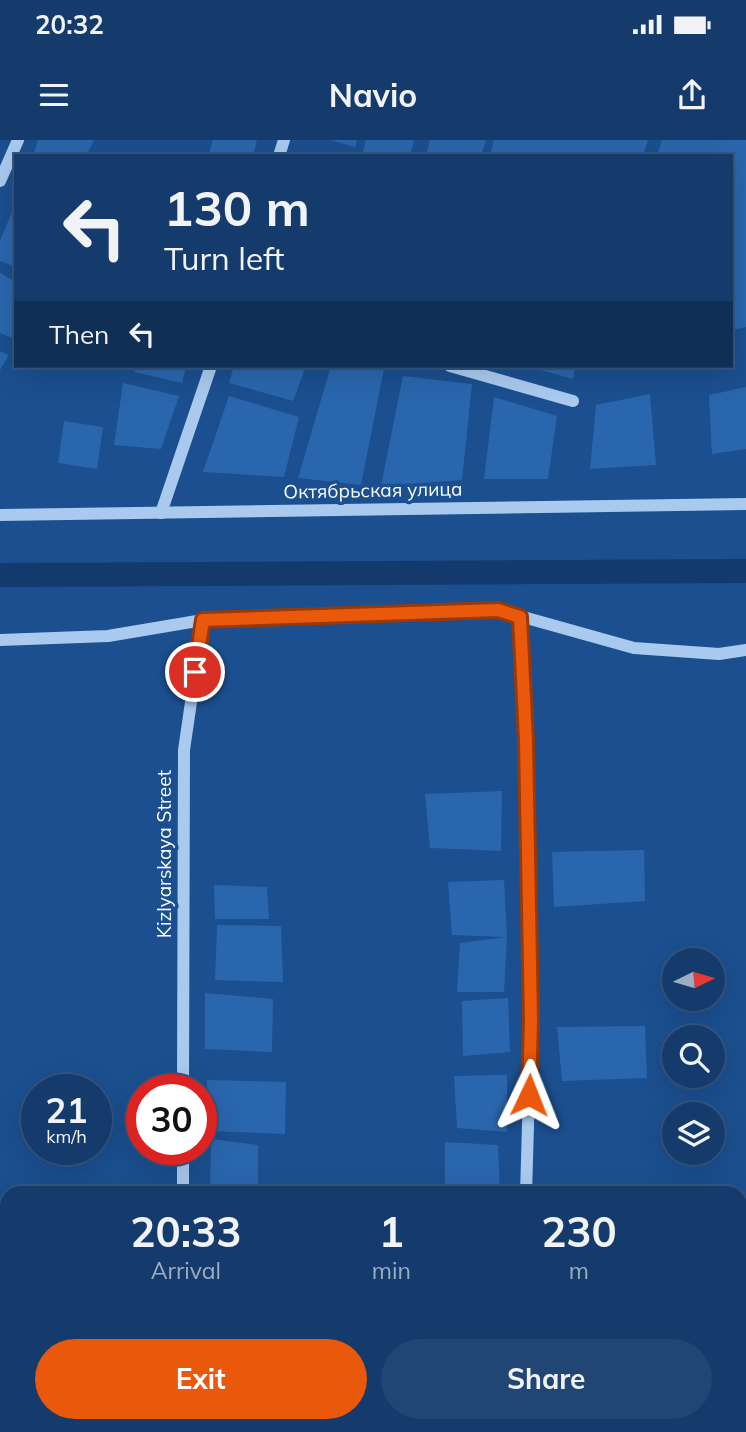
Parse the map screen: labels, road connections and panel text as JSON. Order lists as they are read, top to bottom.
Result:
{
  "streets": {
    "street": ["Октябрьская улица", "Kizlyarskaya Street"]
  },
  "north": "right",
  "page": {
    "status": "20:32",
    "header": "Navio",
    "turn": ["130 m", "Turn left"],
    "then": "Then",
    "speed": "21 km/h",
    "limit": "30",
    "eta": [
      "20:33",
      "Arrival",
      "1",
      "min",
      "230",
      "m"
    ],
    "buttons": ["Exit", "Share"]
  }
}
